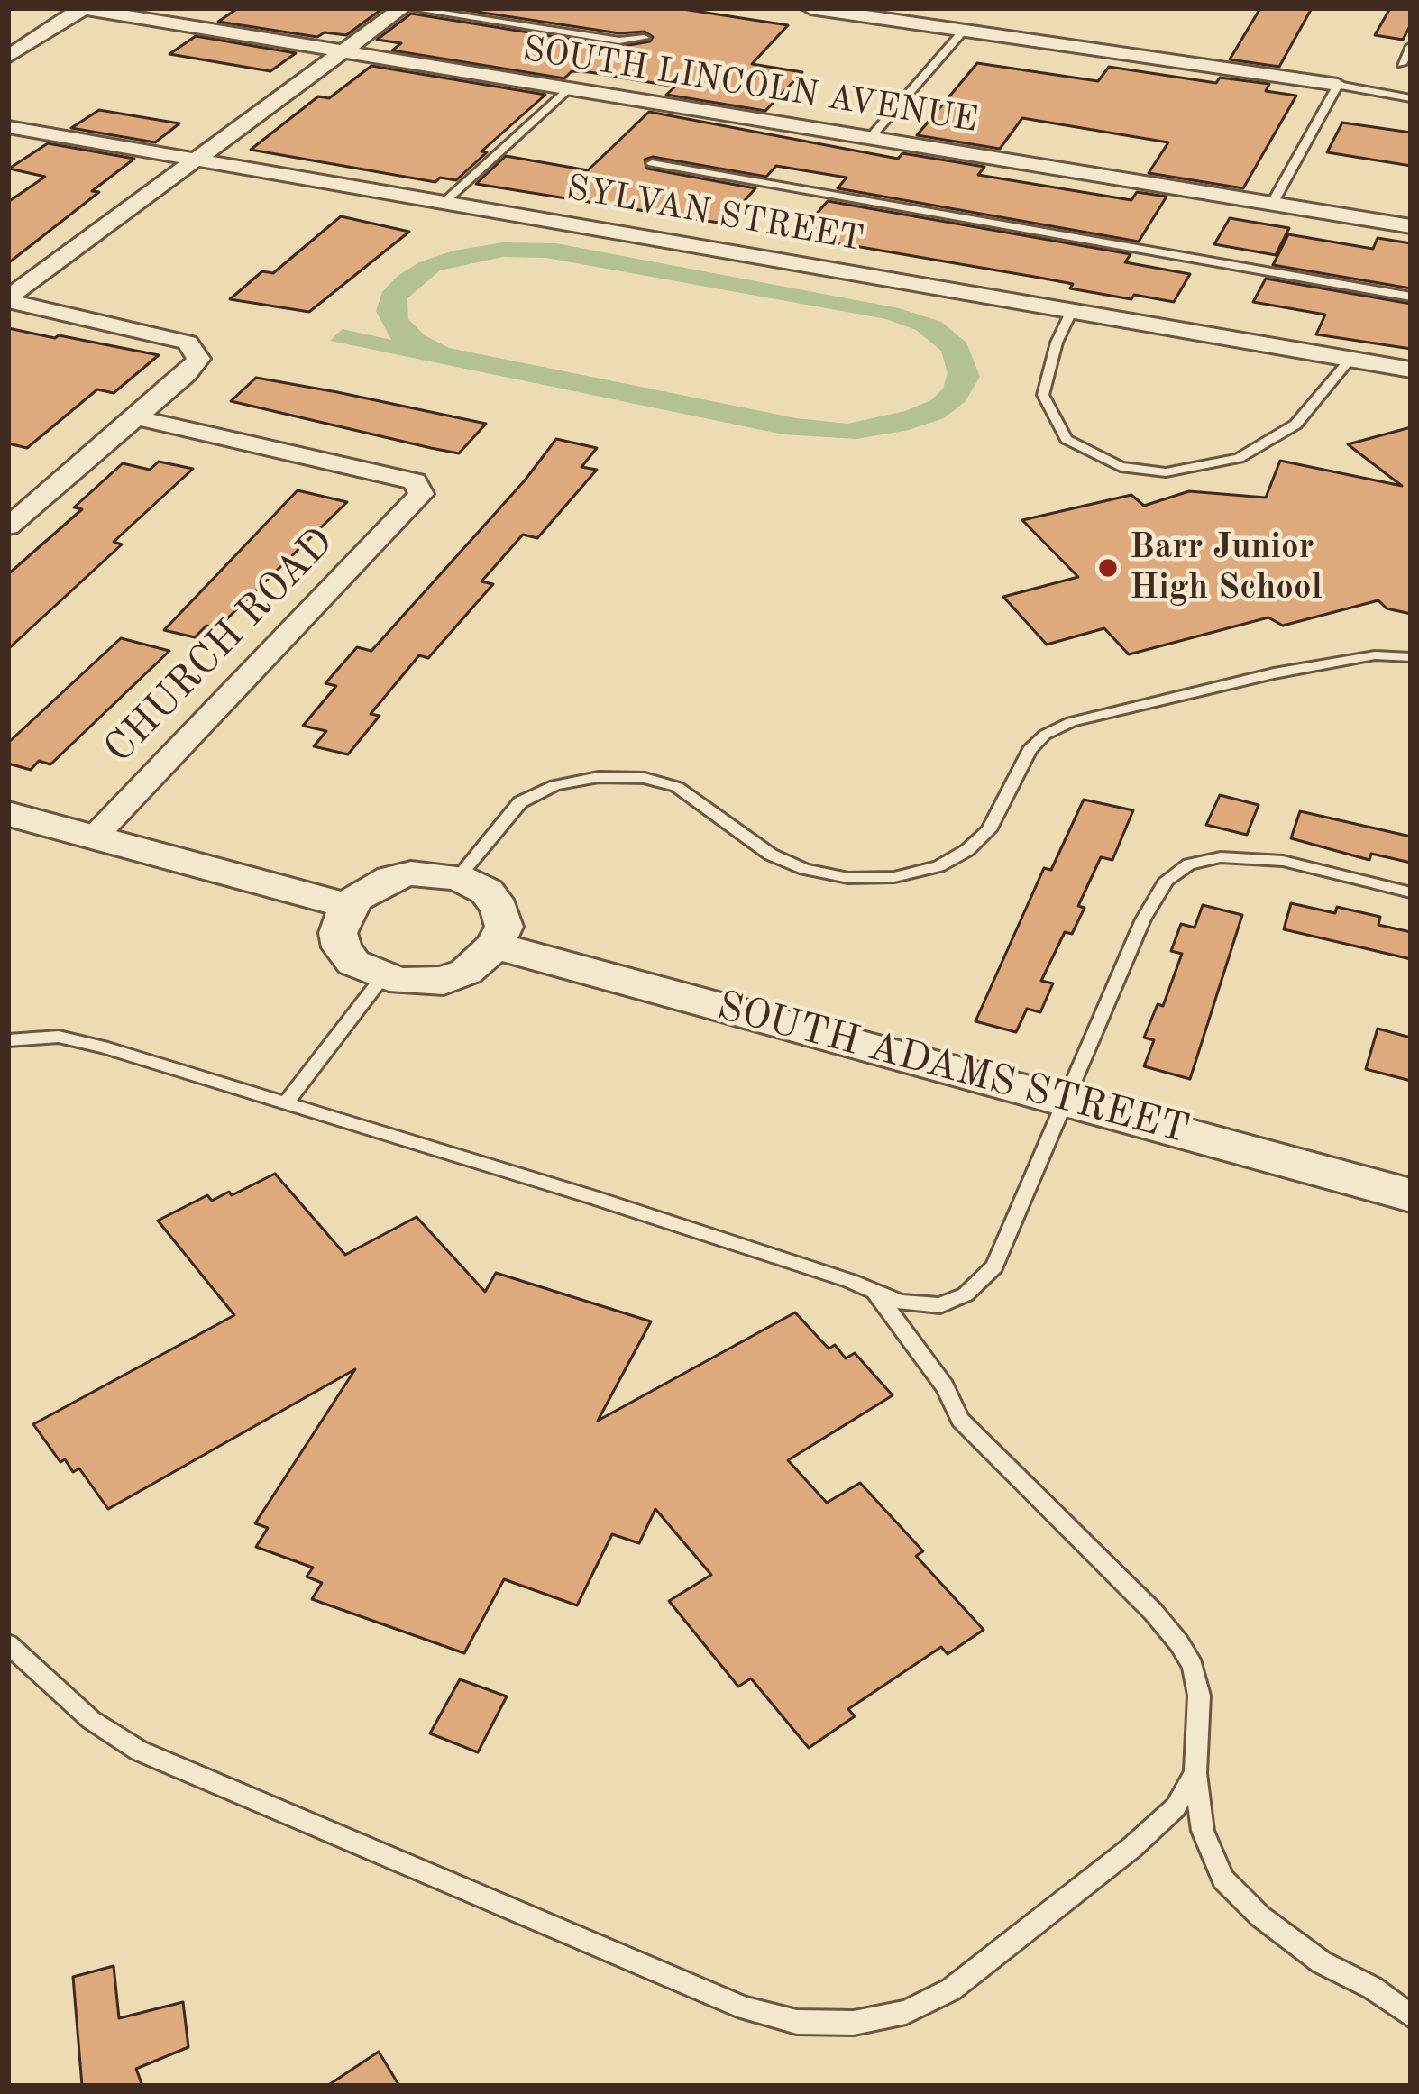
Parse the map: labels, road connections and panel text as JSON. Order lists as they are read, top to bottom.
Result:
{
  "streets": {
    "street": [
      "SOUTH LINCOLN AVENUE",
      "SYLVAN STREET",
      "CHURCH ROAD",
      "SOUTH ADAMS STREET"
    ]
  },
  "places": ["Barr Junior High School"]
}
